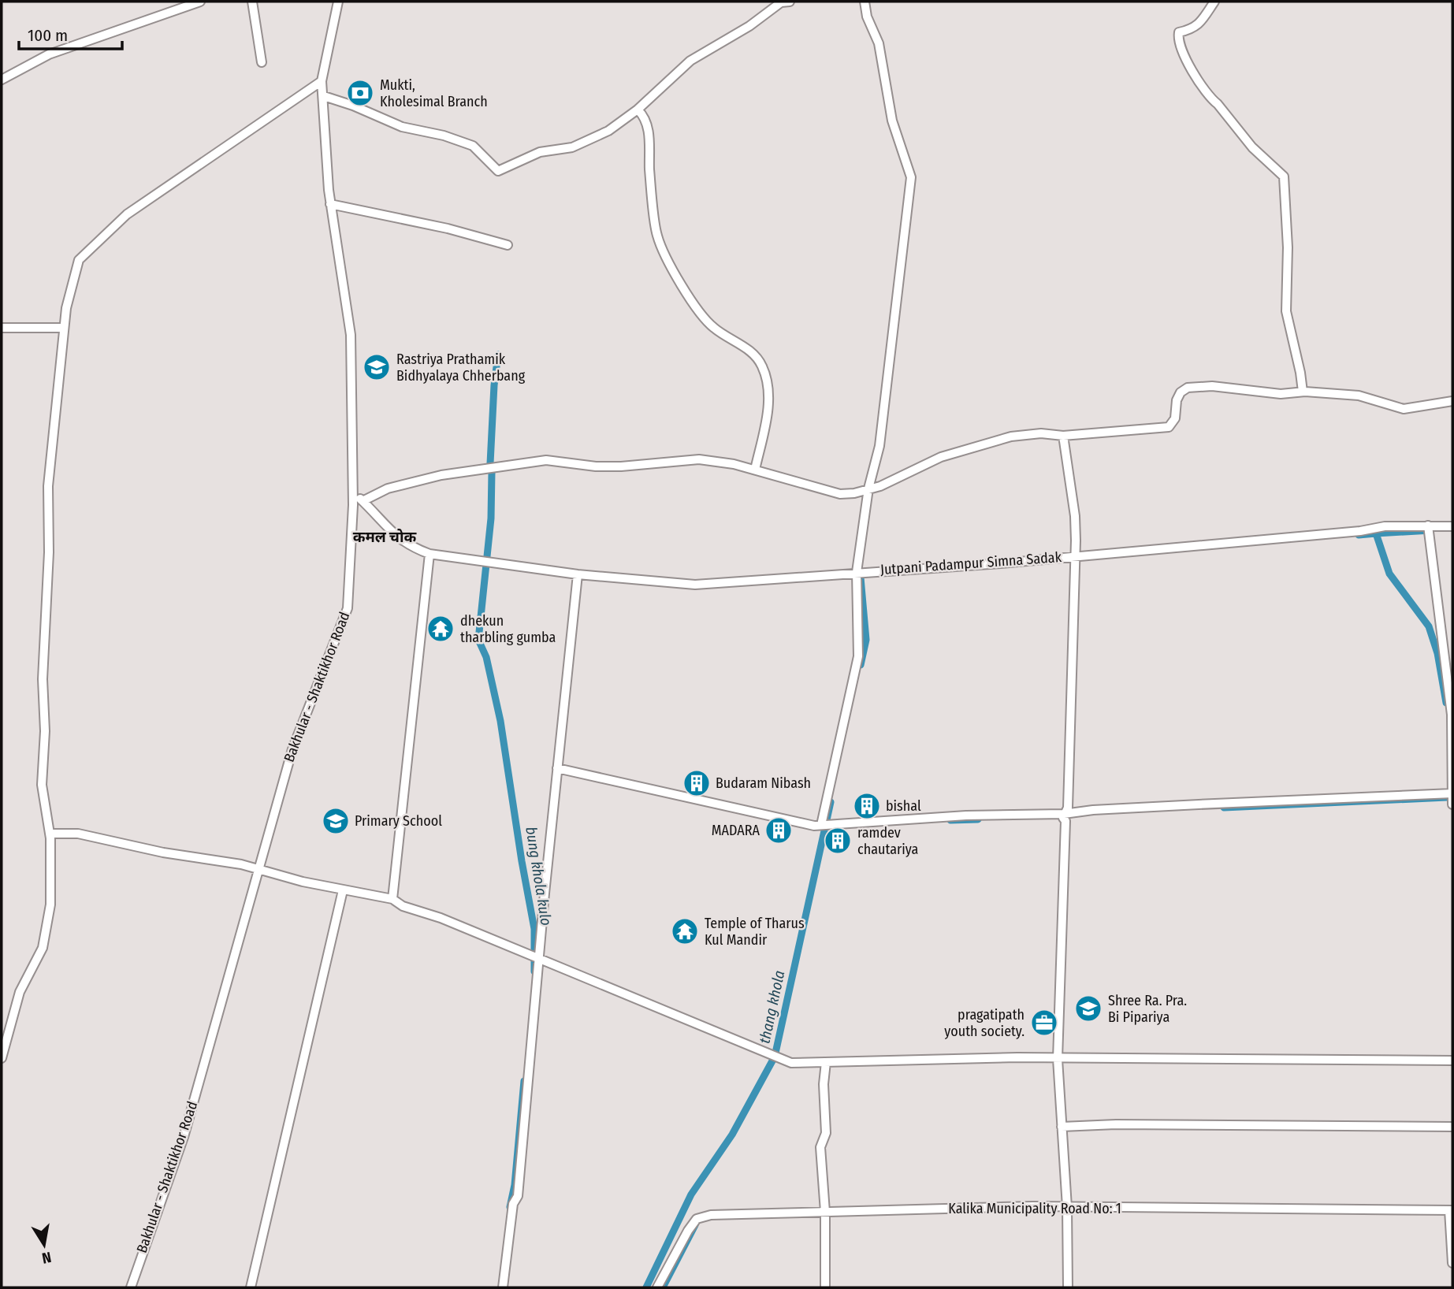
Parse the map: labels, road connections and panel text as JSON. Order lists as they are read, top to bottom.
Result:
{
  "streets": {
    "street": ["Jutpani Padampur Simna Sadak", "Bakhular - Shaktikhor Road", "Kalika Municipality Road No: 1"]
  },
  "crossings": [
    ["Jutpani Padampur Simna Sadak", "Bakhular - Shaktikhor Road"]
  ],
  "districts": ["कमल चोक"],
  "water": ["bung khola kulo", "thang khola"],
  "places": {
    "bank": ["Mukti, Kholesimal Branch"],
    "school or university": ["Rastriya Prathamik Bidhyalaya Chherbang", "Primary School", "Shree Ra. Pra. Bi Pipariya"],
    "temple": ["dhekun tharbling gumba", "Temple of Tharus Kul Mandir"],
    "building": [
      "Budaram Nibash",
      "bishal",
      "MADARA",
      "ramdev chautariya"
    ],
    "office": ["pragatipath youth society."]
  },
  "scale_bar": "100 m",
  "north": "bottom"
}
